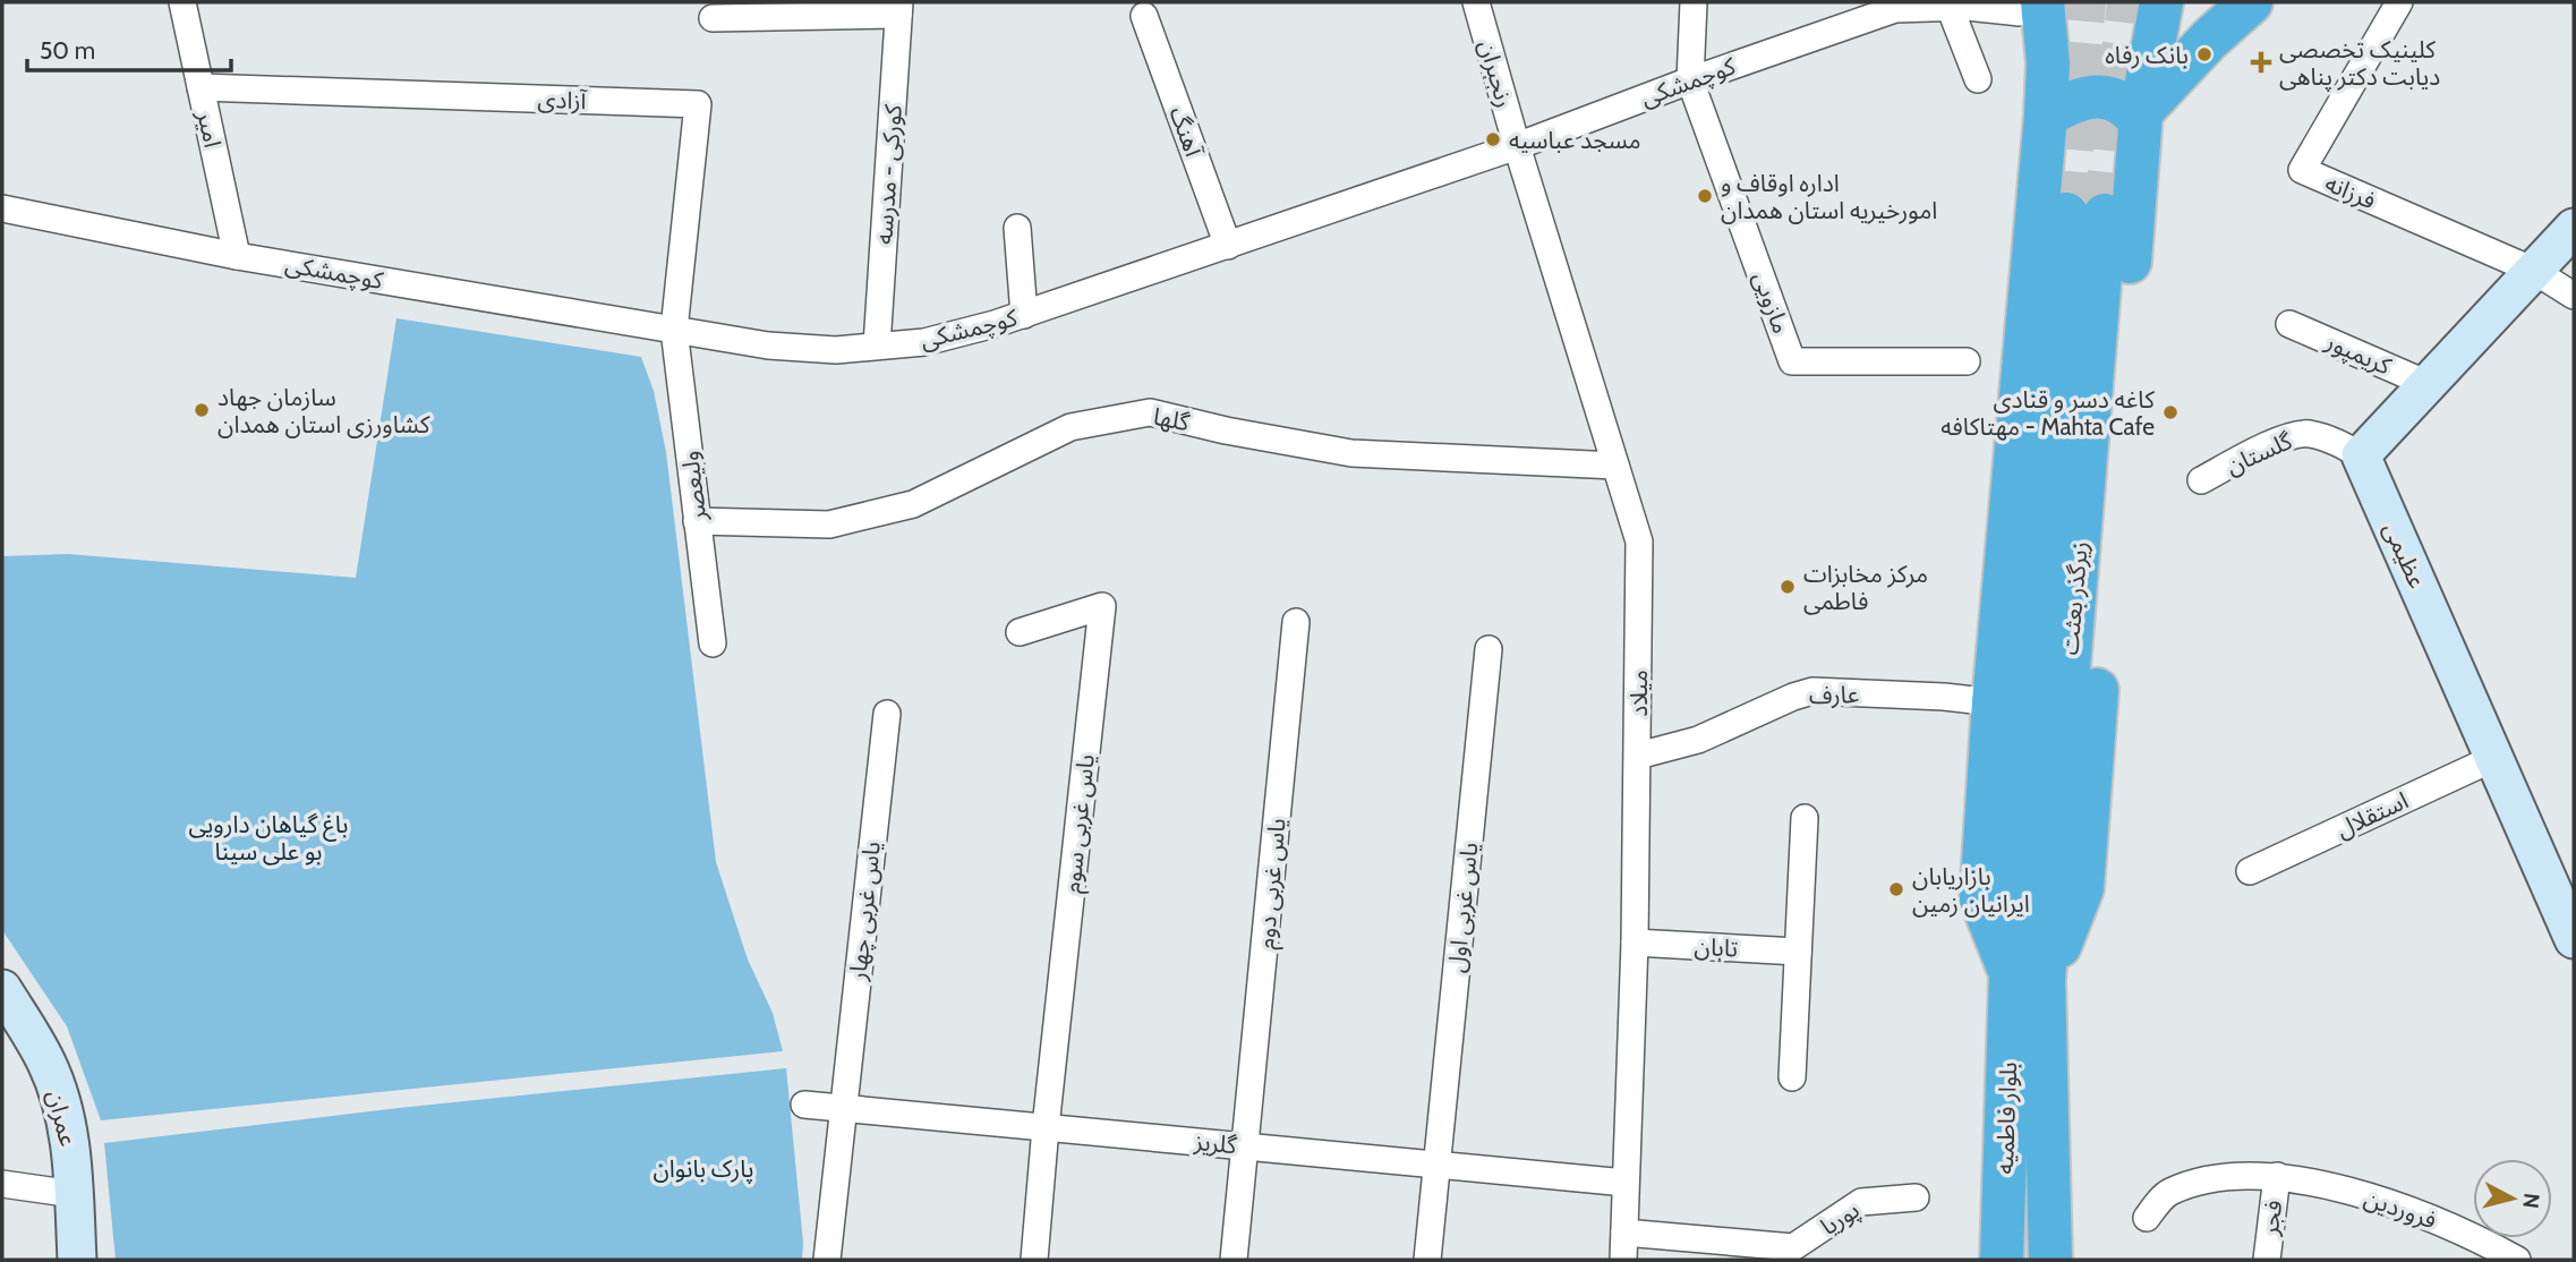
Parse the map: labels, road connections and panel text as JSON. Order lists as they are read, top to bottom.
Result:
{
  "streets": {
    "highway": ["زیرگذر بعثت", "بلوار فاطمیه"],
    "street": [
      "رنجبران",
      "کوچمشکی",
      "آزادی",
      "امیر",
      "آهنگ",
      "کورکی - مدرسه",
      "فرزانه",
      "مازویی",
      "کریمپور",
      "گلها",
      "گلستان",
      "ولیعصر",
      "عظیمی",
      "میلاد",
      "عارف",
      "استقلال",
      "یاس غربی سوم",
      "یاس غربی دوم",
      "یاس غربی اول",
      "یاس غربی چهار",
      "تابان",
      "عمران",
      "گلریز",
      "فروردین",
      "پوریا",
      "فجر"
    ]
  },
  "crossings": [
    ["رنجبران", "کوچمشکی"],
    ["رنجبران", "میلاد"],
    ["کوچمشکی", "آزادی"],
    ["کوچمشکی", "امیر"],
    ["کوچمشکی", "آهنگ"],
    ["کوچمشکی", "کورکی - مدرسه"],
    ["کوچمشکی", "مازویی"],
    ["کوچمشکی", "ولیعصر"],
    ["کوچمشکی", "میلاد"],
    ["آزادی", "امیر"],
    ["آزادی", "ولیعصر"],
    ["گلها", "ولیعصر"],
    ["گلها", "میلاد"],
    ["گلستان", "عظیمی"],
    ["عظیمی", "استقلال"],
    ["زیرگذر بعثت", "بلوار فاطمیه"],
    ["میلاد", "عارف"],
    ["میلاد", "تابان"],
    ["میلاد", "گلریز"],
    ["میلاد", "پوریا"],
    ["یاس غربی سوم", "گلریز"],
    ["یاس غربی دوم", "گلریز"],
    ["یاس غربی اول", "گلریز"],
    ["یاس غربی چهار", "گلریز"],
    ["فروردین", "فجر"]
  ],
  "parks": ["باغ گیاهان دارویی بو علی سینا", "پارک بانوان"],
  "places": {
    "other": [
      "بانک رفاه",
      "مسجد عباسیه",
      "اداره اوقاف و امورخیریه استان همدان",
      "سازمان جهاد کشاورزی استان همدان",
      "کاغه دسر و قنادی مهتاکافه - Mahta Cafe",
      "مرکز مخابزات فاطمی",
      "بازاریابان ایرانیان زمین"
    ],
    "health": ["کلینیک تخصصی دیابت دکتر پناهی"]
  },
  "scale_bar": "50 m",
  "north": "right"
}
